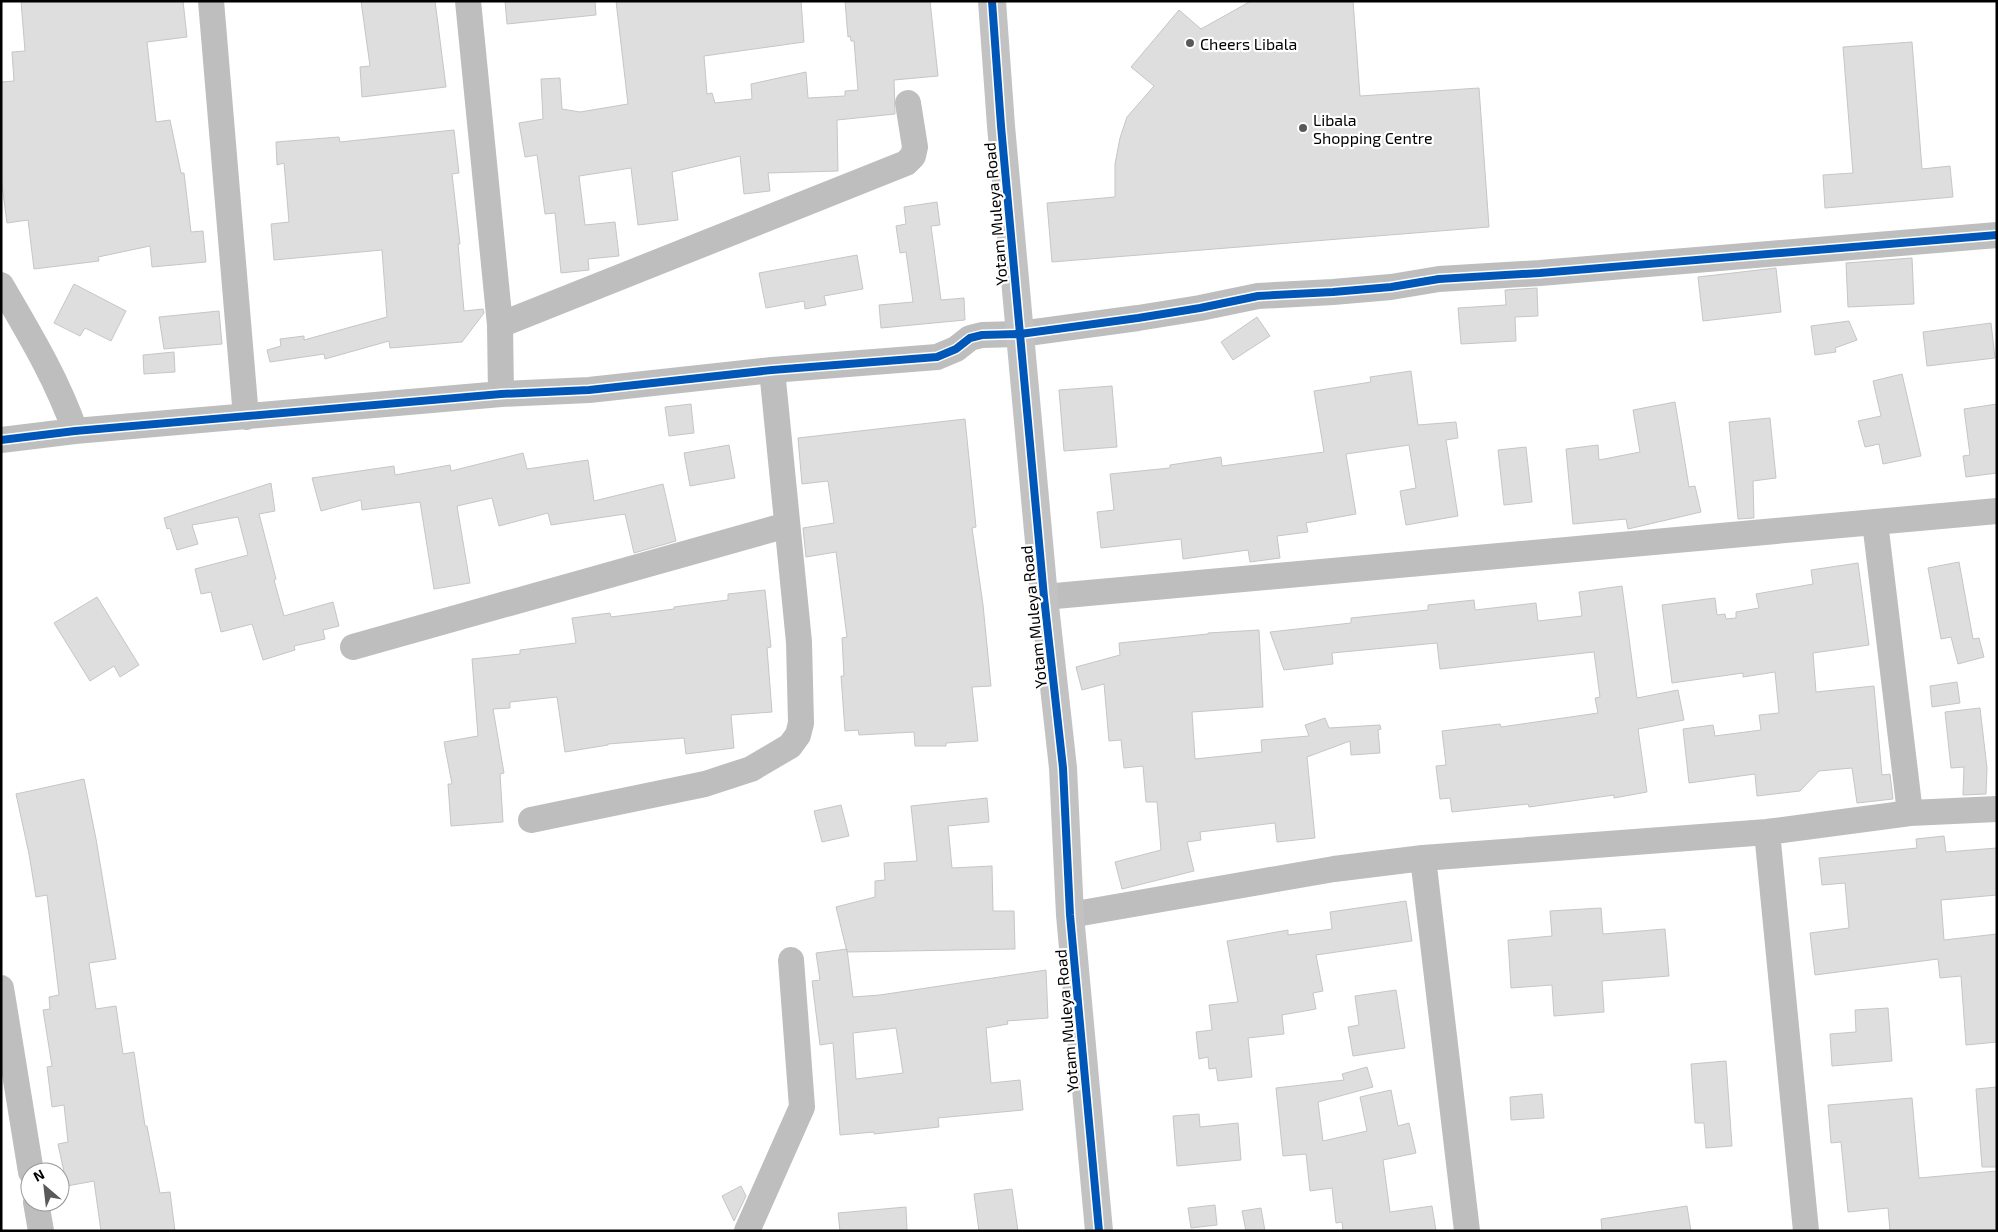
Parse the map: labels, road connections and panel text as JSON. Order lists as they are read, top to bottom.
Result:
{
  "streets": {
    "street": ["Yotam Muleya Road"]
  },
  "places": ["Cheers Libala", "Libala Shopping Centre"],
  "north": "top left"
}
